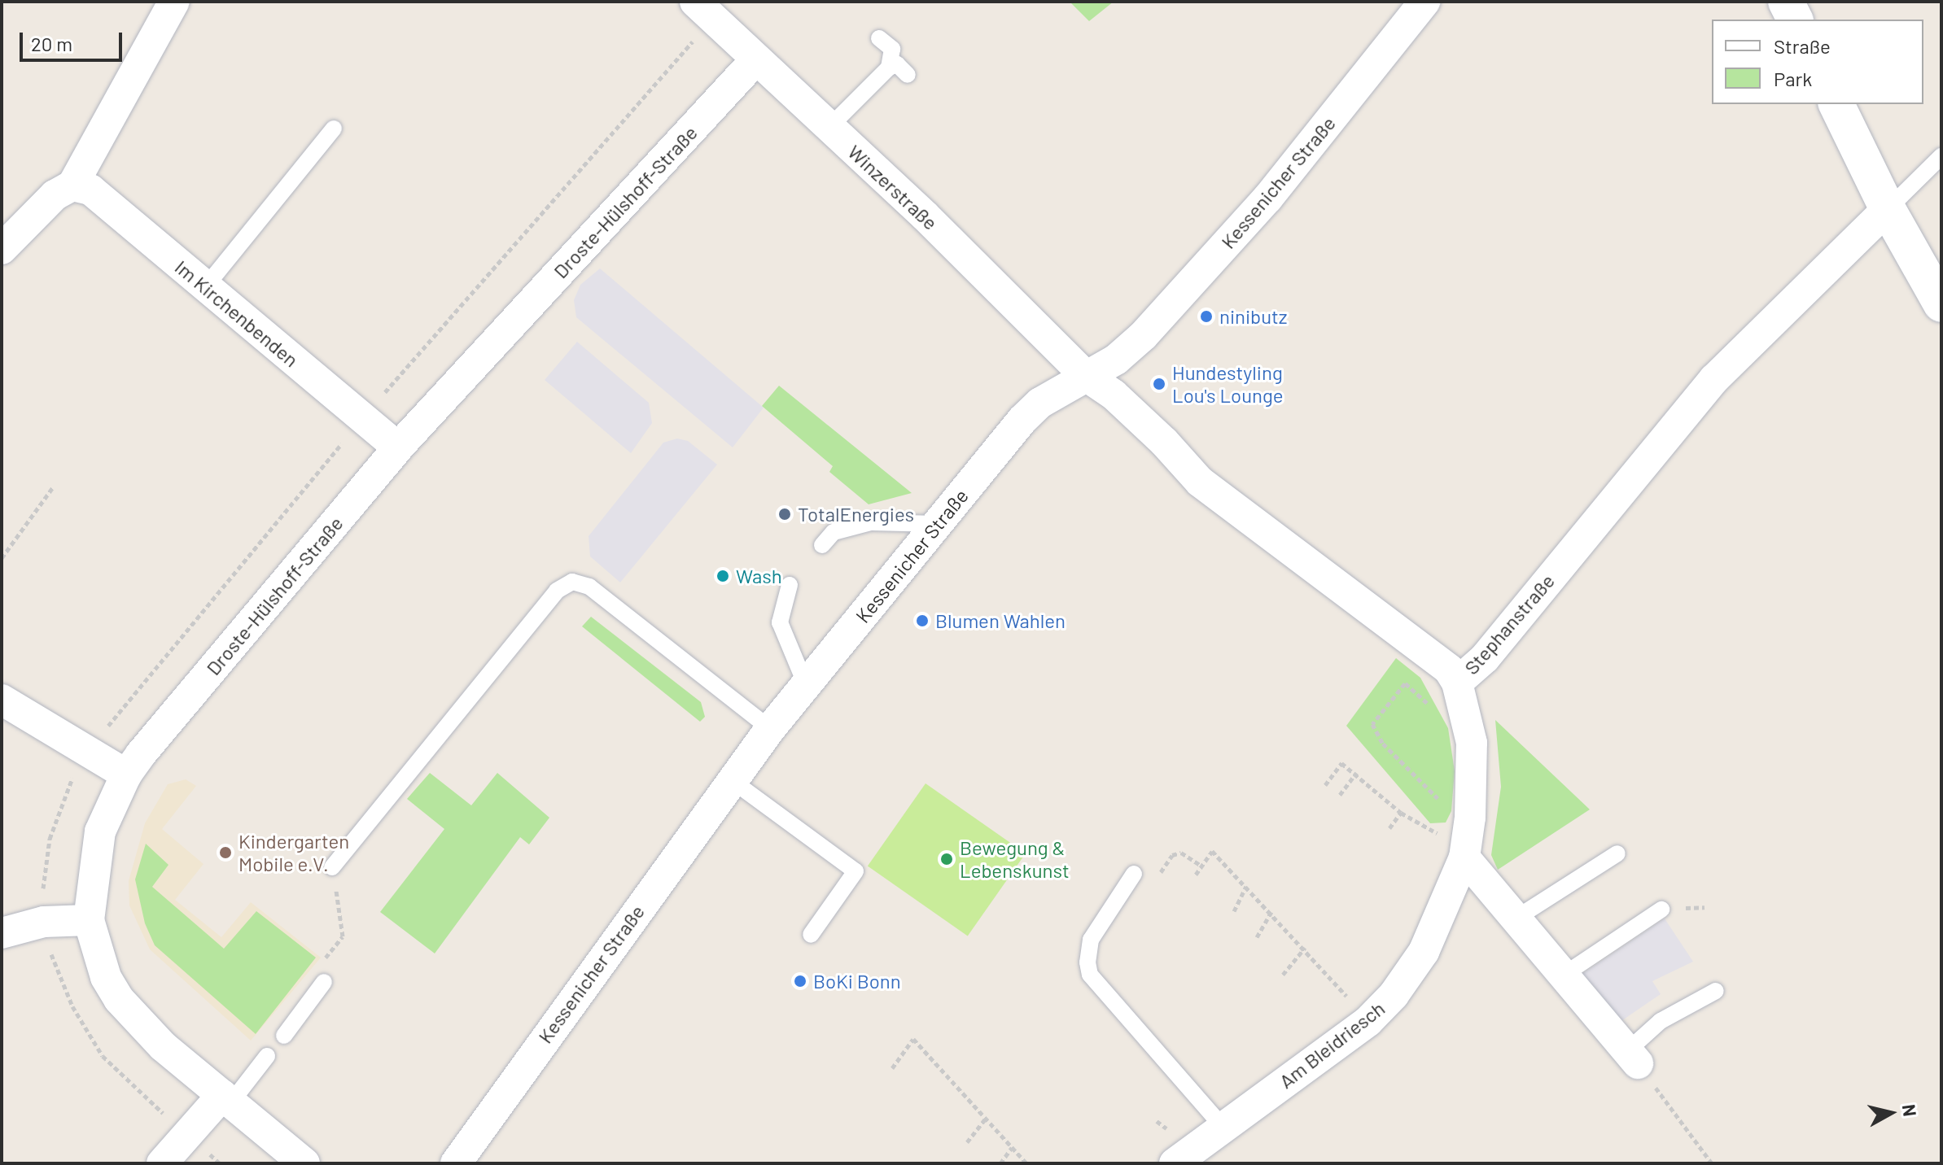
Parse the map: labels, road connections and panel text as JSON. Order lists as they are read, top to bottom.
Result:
{
  "streets": {
    "street": [
      "Kessenicher Straße",
      "Winzerstraße",
      "Droste-Hülshoff-Straße",
      "Im Kirchenbenden",
      "Stephanstraße",
      "Am Bleidriesch"
    ]
  },
  "crossings": [
    ["Kessenicher Straße", "Winzerstraße"],
    ["Kessenicher Straße", "Stephanstraße"],
    ["Winzerstraße", "Droste-Hülshoff-Straße"],
    ["Winzerstraße", "Stephanstraße"],
    ["Droste-Hülshoff-Straße", "Im Kirchenbenden"],
    ["Stephanstraße", "Am Bleidriesch"]
  ],
  "places": [
    "ninibutz",
    "Hundestyling Lou's Lounge",
    "TotalEnergies",
    "Wash",
    "Blumen Wahlen",
    "Kindergarten Mobile e.V.",
    "Bewegung & Lebenskunst",
    "BoKi Bonn"
  ],
  "legend": ["Straße", "Park"],
  "scale_bar": "20 m",
  "north": "right"
}
